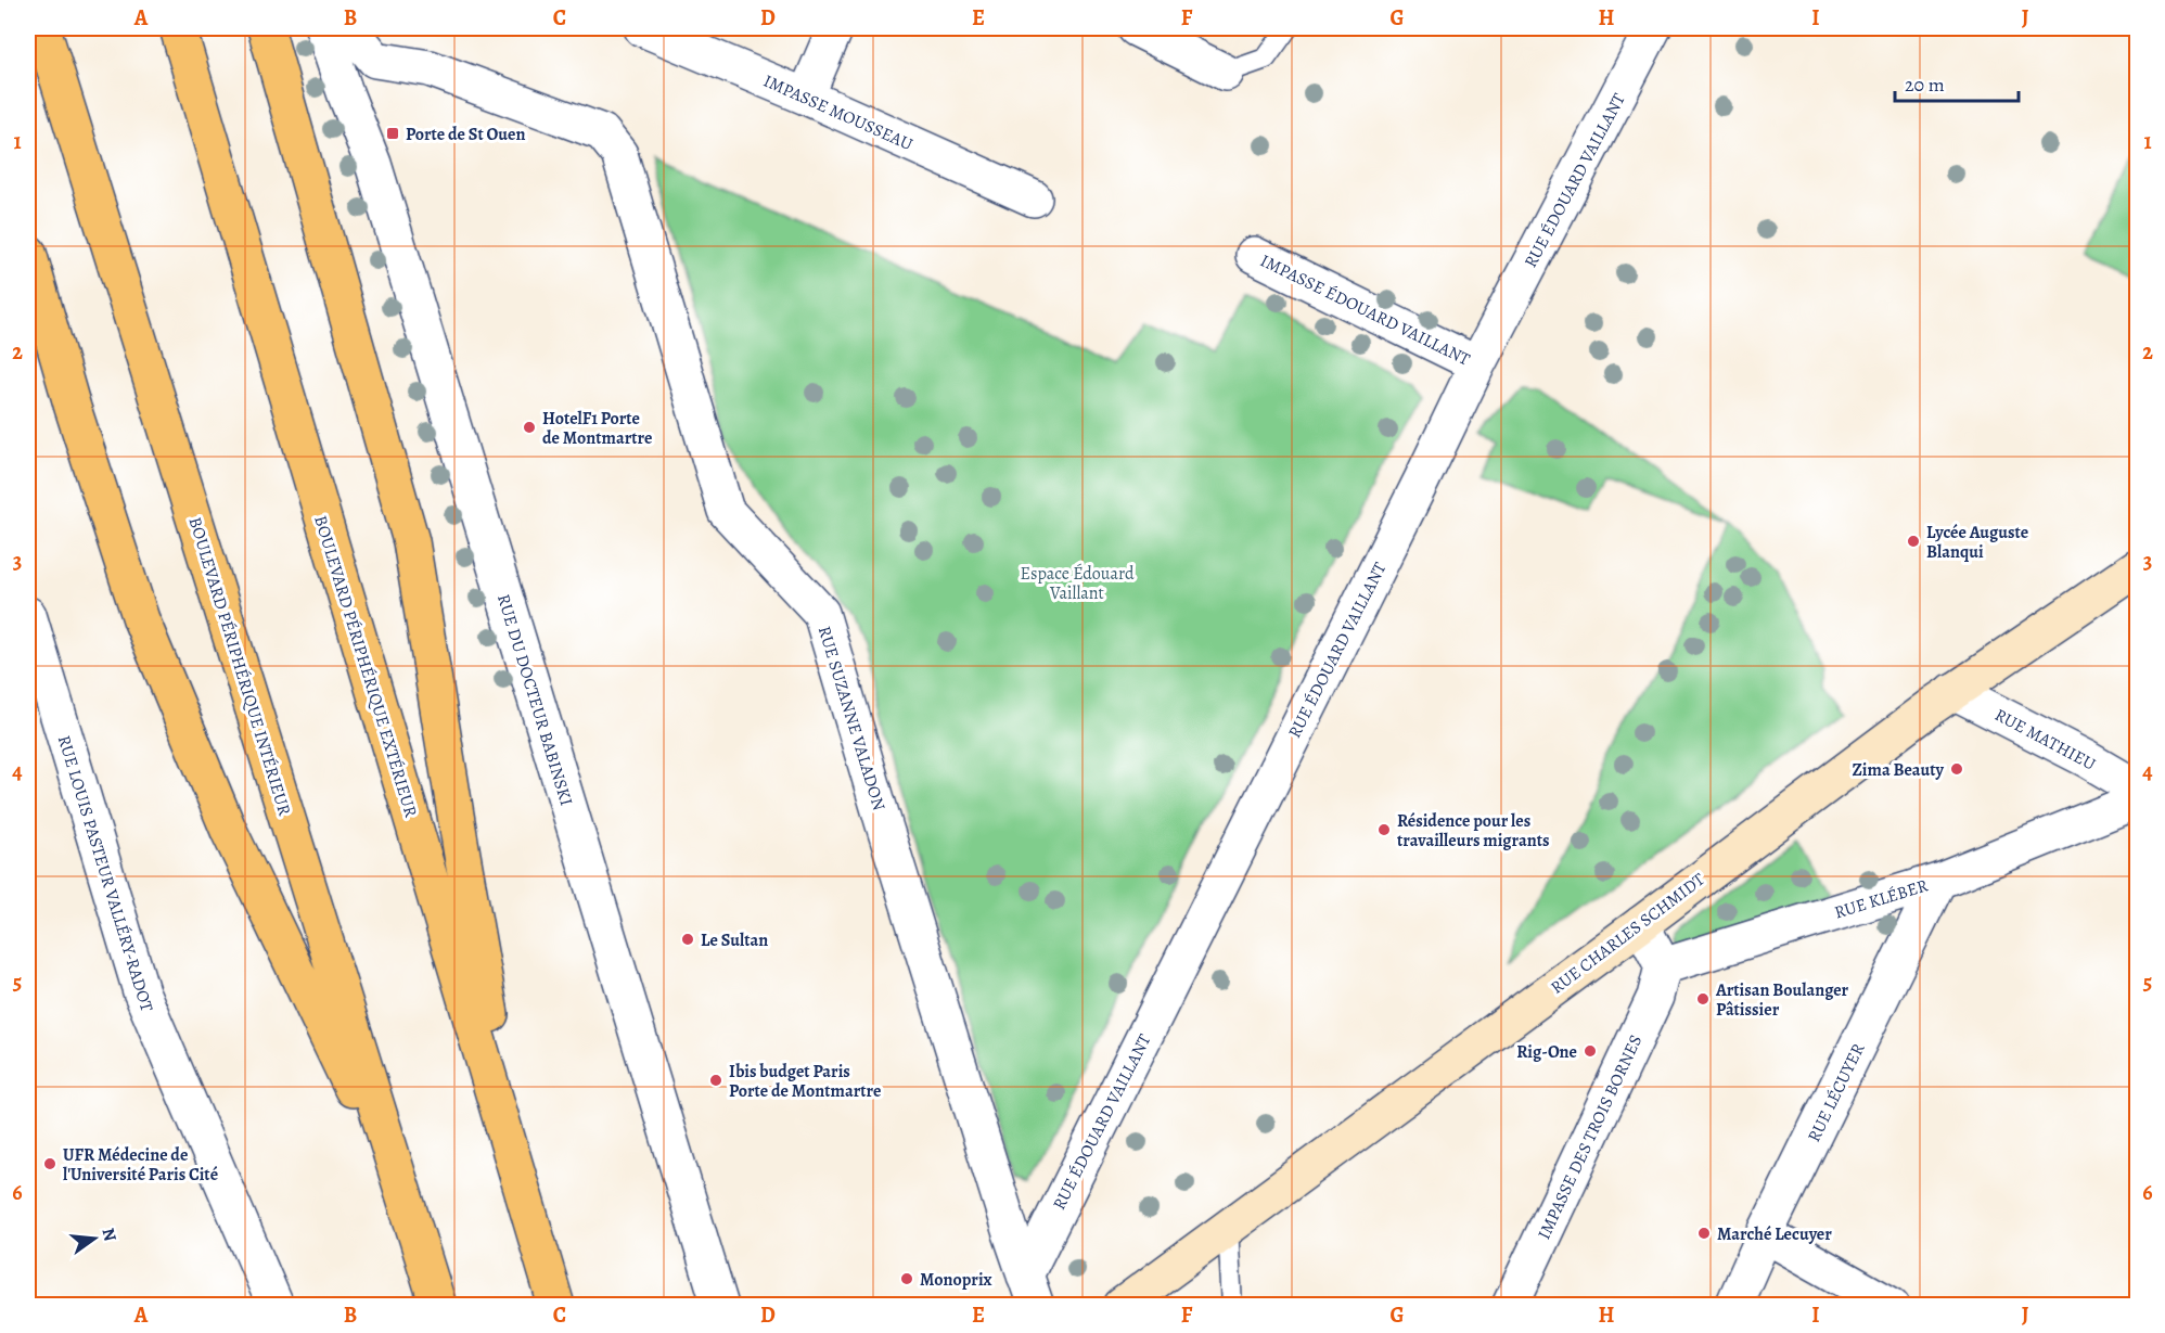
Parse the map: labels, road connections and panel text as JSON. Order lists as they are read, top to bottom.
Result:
{
  "streets": {
    "highway": ["BOULEVARD PÉRIPHÉRIQUE INTÉRIEUR", "BOULEVARD PÉRIPHÉRIQUE EXTÉRIEUR"],
    "street": [
      "IMPASSE MOUSSEAU",
      "RUE ÉDOUARD VAILLANT",
      "IMPASSE ÉDOUARD VAILLANT",
      "RUE DU DOCTEUR BABINSKI",
      "RUE SUZANNE VALADON",
      "RUE MATHIEU",
      "RUE LOUIS PASTEUR VALLÉRY-RADOT",
      "RUE KLÉBER",
      "RUE CHARLES SCHMIDT",
      "RUE LÉCUYER",
      "IMPASSE DES TROIS BORNES"
    ]
  },
  "crossings": [
    ["RUE ÉDOUARD VAILLANT", "IMPASSE ÉDOUARD VAILLANT"],
    ["RUE ÉDOUARD VAILLANT", "RUE SUZANNE VALADON"],
    ["RUE MATHIEU", "RUE CHARLES SCHMIDT"],
    ["RUE KLÉBER", "RUE LÉCUYER"],
    ["RUE KLÉBER", "IMPASSE DES TROIS BORNES"]
  ],
  "parks": ["Espace Édouard Vaillant"],
  "places": {
    "transit": ["Porte de St Ouen"],
    "other": [
      "HotelF1 Porte de Montmartre",
      "Lycée Auguste Blanqui",
      "Zima Beauty",
      "Résidence pour les travailleurs migrants",
      "Le Sultan",
      "Artisan Boulanger Pâtissier",
      "Rig-One",
      "Ibis budget Paris Porte de Montmartre",
      "UFR Médecine de l'Université Paris Cité",
      "Marché Lecuyer",
      "Monoprix"
    ]
  },
  "scale_bar": "20 m",
  "north": "right",
  "grid": {
    "columns": [
      "A",
      "B",
      "C",
      "D",
      "E",
      "F",
      "G",
      "H",
      "I",
      "J"
    ],
    "rows": [
      "1",
      "2",
      "3",
      "4",
      "5",
      "6"
    ]
  }
}
